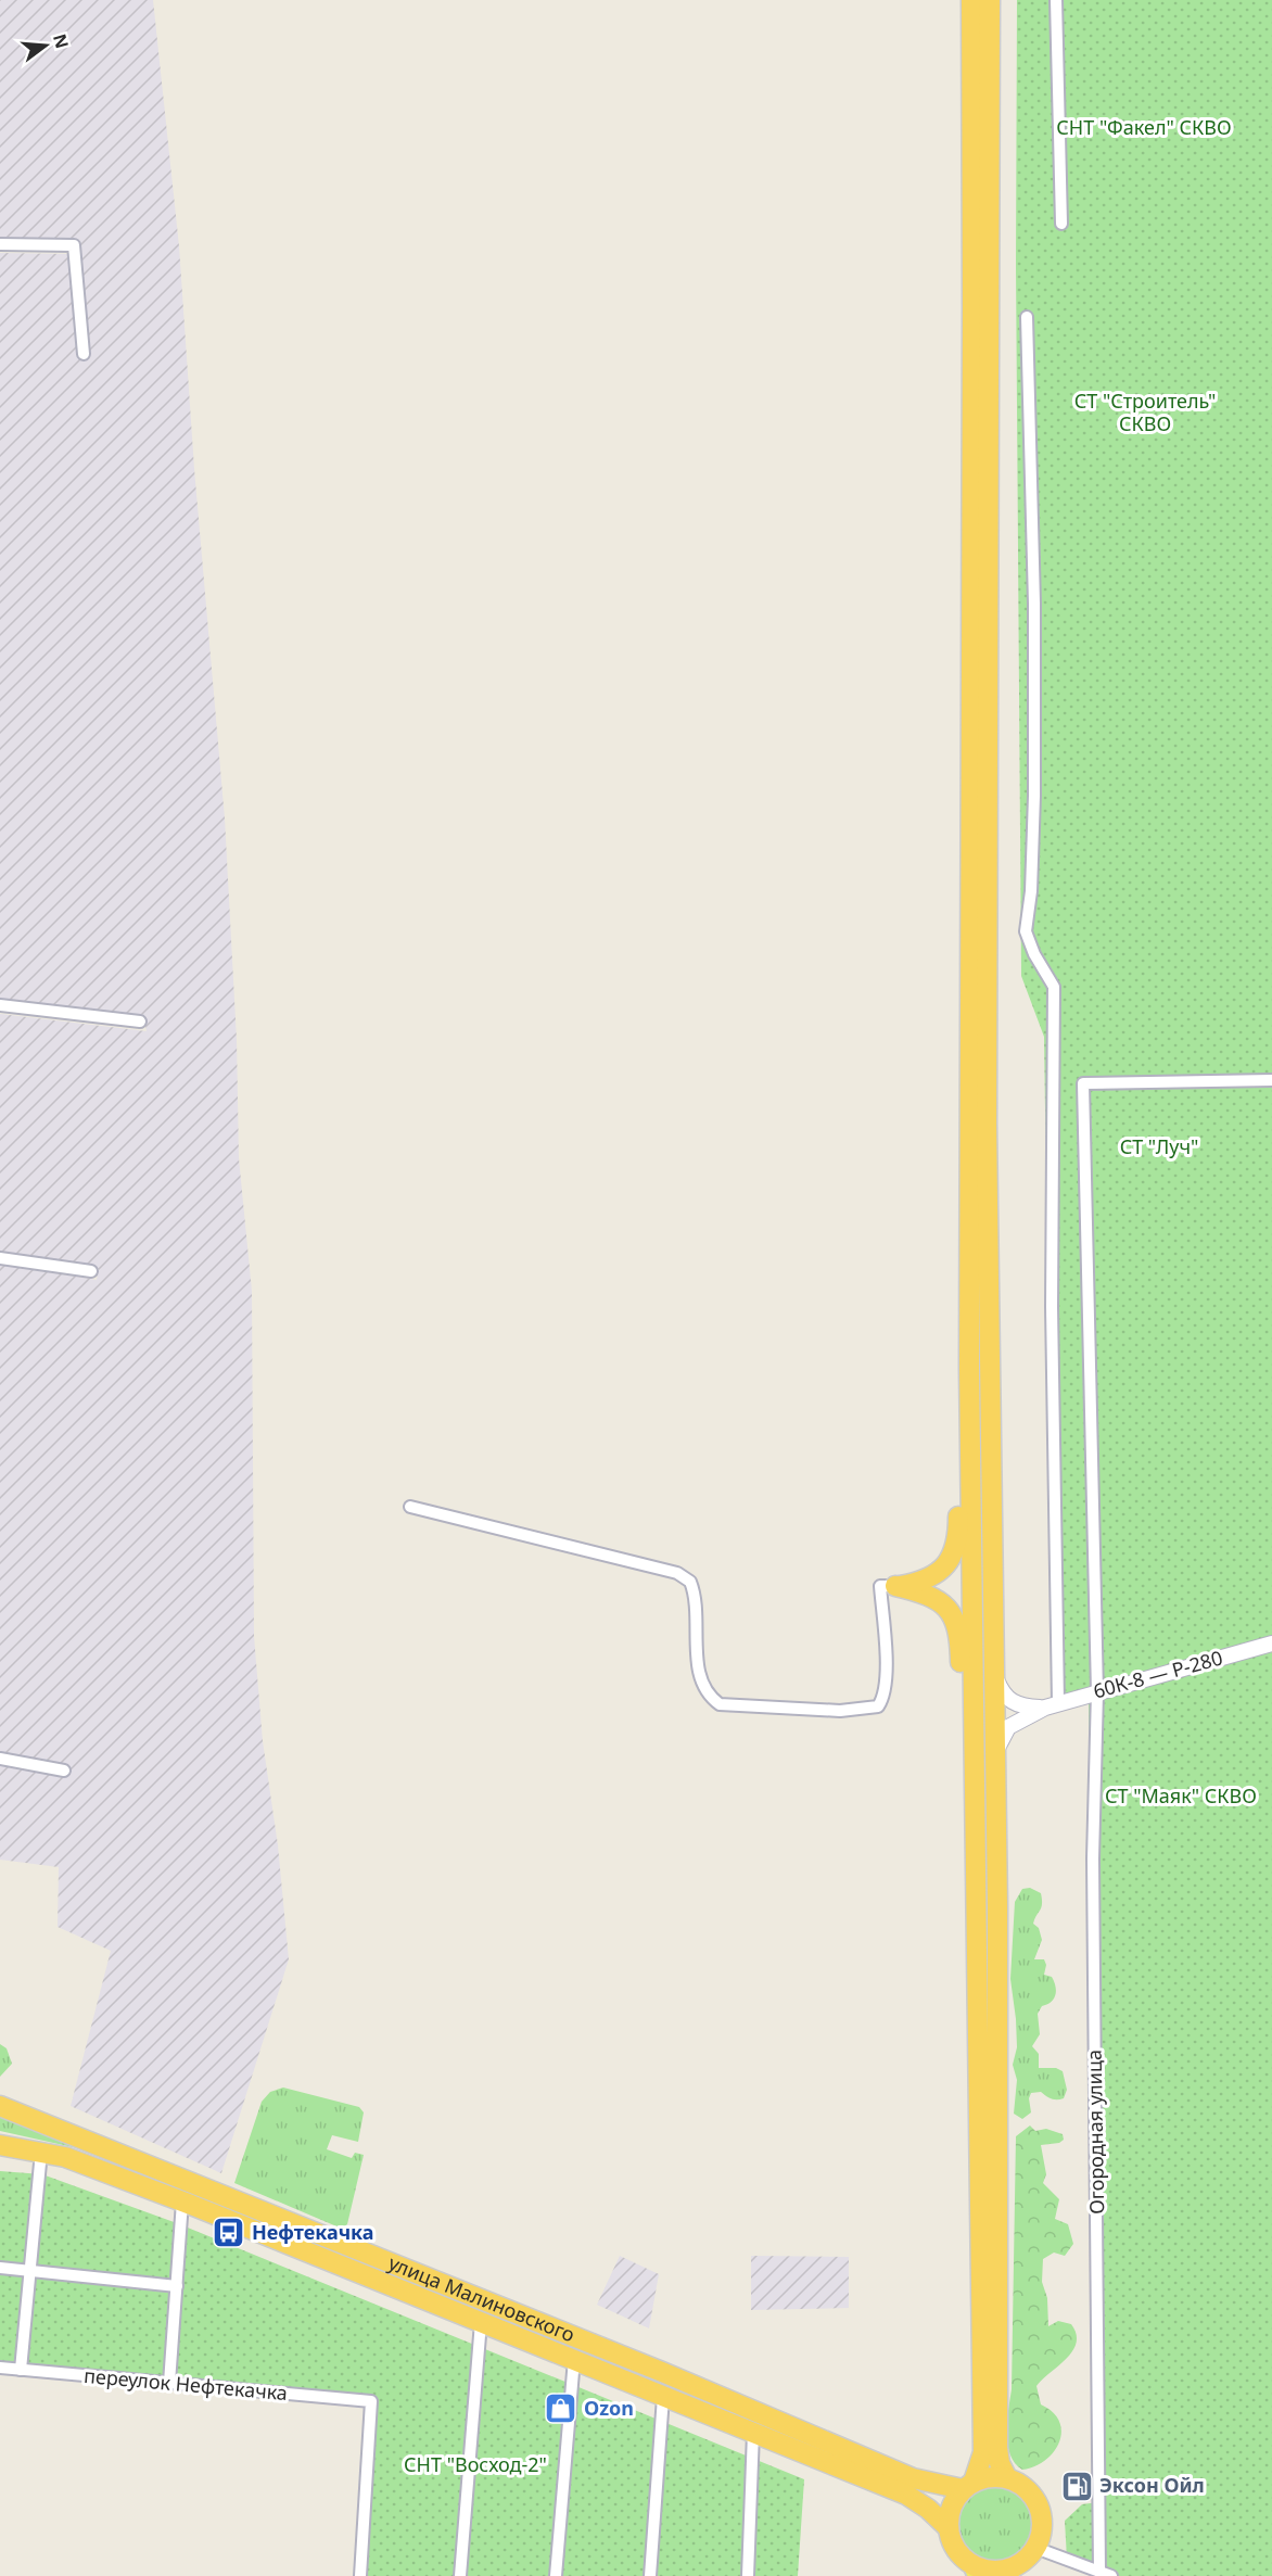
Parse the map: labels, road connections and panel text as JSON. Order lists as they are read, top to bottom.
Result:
{
  "streets": {
    "highway": ["улица Малиновского"],
    "street": ["60К-8 — Р-280", "Огородная улица", "переулок Нефтекачка"]
  },
  "crossings": [
    ["60К-8 — Р-280", "Огородная улица"]
  ],
  "parks": [
    "СНТ \"Факел\" СКВО",
    "СТ \"Строитель\" СКВО",
    "СТ \"Луч\"",
    "СТ \"Маяк\" СКВО",
    "СНТ \"Восход-2\""
  ],
  "places": {
    "bus stop": ["Нефтекачка"],
    "shop": ["Ozon"],
    "fuel station": ["Эксон Ойл"]
  },
  "north": "right"
}
